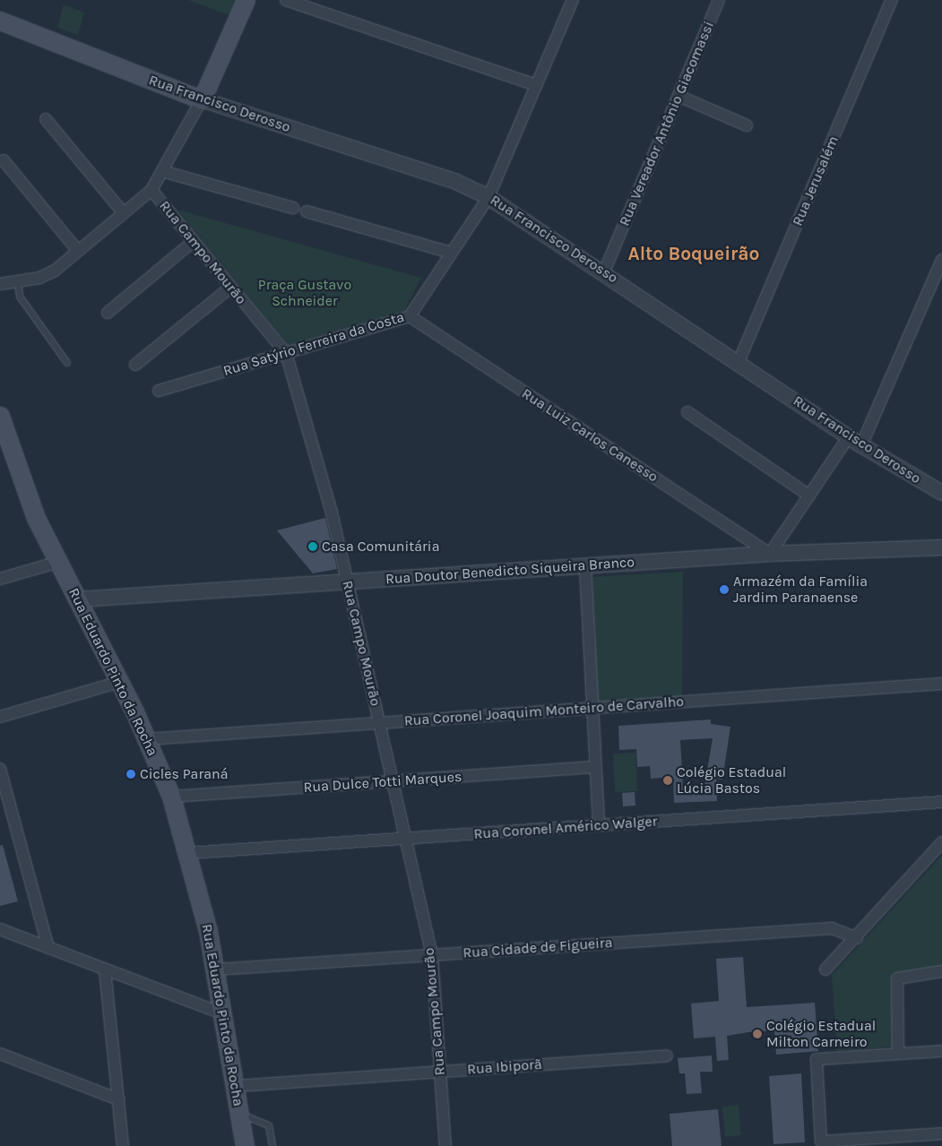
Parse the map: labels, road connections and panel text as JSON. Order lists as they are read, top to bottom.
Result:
{
  "streets": {
    "main road": ["Rua Francisco Derosso", "Rua Eduardo Pinto da Rocha"],
    "street": [
      "Rua Vereador Antônio Giacomassi",
      "Rua Jerusalém",
      "Rua Campo Mourão",
      "Rua Satýrio Ferreira da Costa",
      "Rua Luiz Carlos Canesso",
      "Rua Doutor Benedicto Siqueira Branco",
      "Rua Coronel Joaquim Monteiro de Carvalho",
      "Rua Dulce Totti Marques",
      "Rua Coronel Américo Walger",
      "Rua Cidade de Figueira",
      "Rua Ibiporã"
    ]
  },
  "crossings": [
    ["Rua Francisco Derosso", "Rua Vereador Antônio Giacomassi"],
    ["Rua Francisco Derosso", "Rua Jerusalém"],
    ["Rua Francisco Derosso", "Rua Satýrio Ferreira da Costa"],
    ["Rua Campo Mourão", "Rua Satýrio Ferreira da Costa"],
    ["Rua Campo Mourão", "Rua Doutor Benedicto Siqueira Branco"],
    ["Rua Campo Mourão", "Rua Coronel Joaquim Monteiro de Carvalho"],
    ["Rua Campo Mourão", "Rua Dulce Totti Marques"],
    ["Rua Campo Mourão", "Rua Coronel Américo Walger"],
    ["Rua Campo Mourão", "Rua Cidade de Figueira"],
    ["Rua Campo Mourão", "Rua Ibiporã"],
    ["Rua Satýrio Ferreira da Costa", "Rua Luiz Carlos Canesso"],
    ["Rua Luiz Carlos Canesso", "Rua Doutor Benedicto Siqueira Branco"],
    ["Rua Doutor Benedicto Siqueira Branco", "Rua Eduardo Pinto da Rocha"],
    ["Rua Eduardo Pinto da Rocha", "Rua Coronel Joaquim Monteiro de Carvalho"],
    ["Rua Eduardo Pinto da Rocha", "Rua Dulce Totti Marques"],
    ["Rua Eduardo Pinto da Rocha", "Rua Coronel Américo Walger"],
    ["Rua Eduardo Pinto da Rocha", "Rua Cidade de Figueira"],
    ["Rua Eduardo Pinto da Rocha", "Rua Ibiporã"]
  ],
  "districts": ["Alto Boqueirão"],
  "parks": ["Praça Gustavo Schneider"],
  "places": [
    "Casa Comunitária",
    "Armazém da Família Jardim Paranaense",
    "Cicles Paraná",
    "Colégio Estadual Lúcia Bastos",
    "Colégio Estadual Milton Carneiro"
  ]
}
